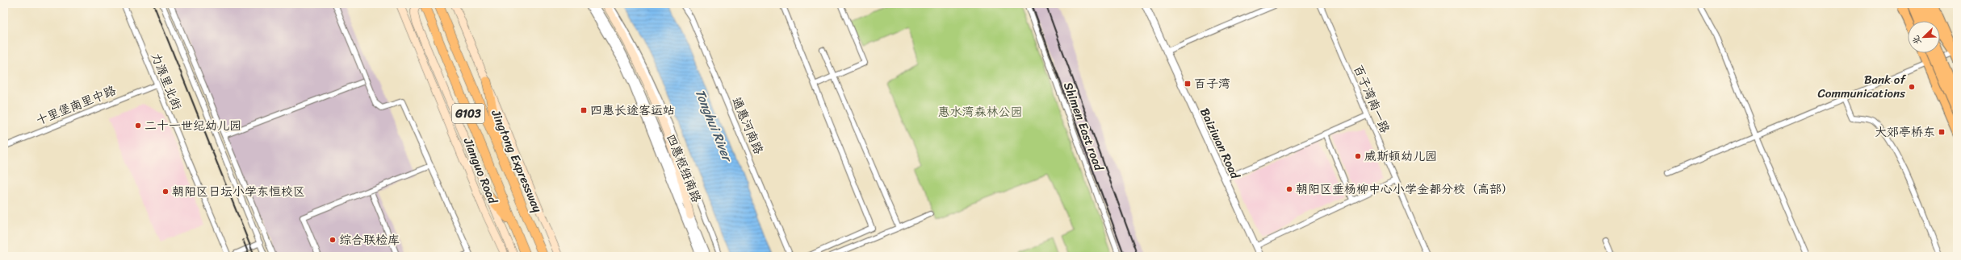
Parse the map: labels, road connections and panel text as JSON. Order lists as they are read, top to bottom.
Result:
{
  "streets": {
    "highway": ["G103", "Jingtong Expressway"],
    "main road": ["Jianguo Road"],
    "street": [
      "力源里北街",
      "百子湾南一路",
      "十里堡南里中路",
      "通惠河南路",
      "Shimen East road",
      "Baiziwan Road",
      "四惠枢纽南路"
    ]
  },
  "crossings": [
    ["力源里北街", "十里堡南里中路"]
  ],
  "water": ["Tonghui River"],
  "parks": ["惠水湾森林公园"],
  "places": {
    "transit": ["百子湾", "四惠长途客运站", "大郊亭桥东"],
    "other": [
      "Bank of Communications",
      "二十一世纪幼儿园",
      "威斯顿幼儿园",
      "朝阳区垂杨柳中心小学金都分校（高部）",
      "朝阳区日坛小学东恒校区",
      "综合联检库"
    ]
  },
  "north": "bottom left"
}
